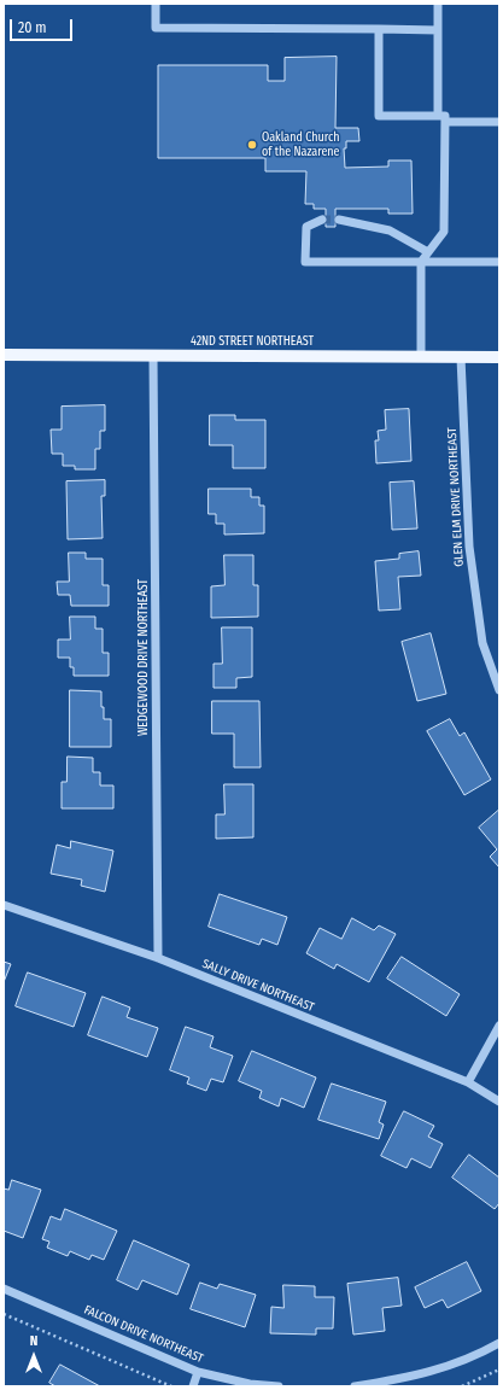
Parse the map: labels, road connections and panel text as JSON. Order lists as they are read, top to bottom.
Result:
{
  "streets": {
    "main road": ["42ND STREET NORTHEAST"],
    "street": [
      "GLEN ELM DRIVE NORTHEAST",
      "WEDGEWOOD DRIVE NORTHEAST",
      "SALLY DRIVE NORTHEAST",
      "FALCON DRIVE NORTHEAST"
    ]
  },
  "crossings": [
    ["42ND STREET NORTHEAST", "GLEN ELM DRIVE NORTHEAST"],
    ["42ND STREET NORTHEAST", "WEDGEWOOD DRIVE NORTHEAST"],
    ["WEDGEWOOD DRIVE NORTHEAST", "SALLY DRIVE NORTHEAST"]
  ],
  "places": ["Oakland Church of the Nazarene"],
  "scale_bar": "20 m",
  "north": "top"
}
